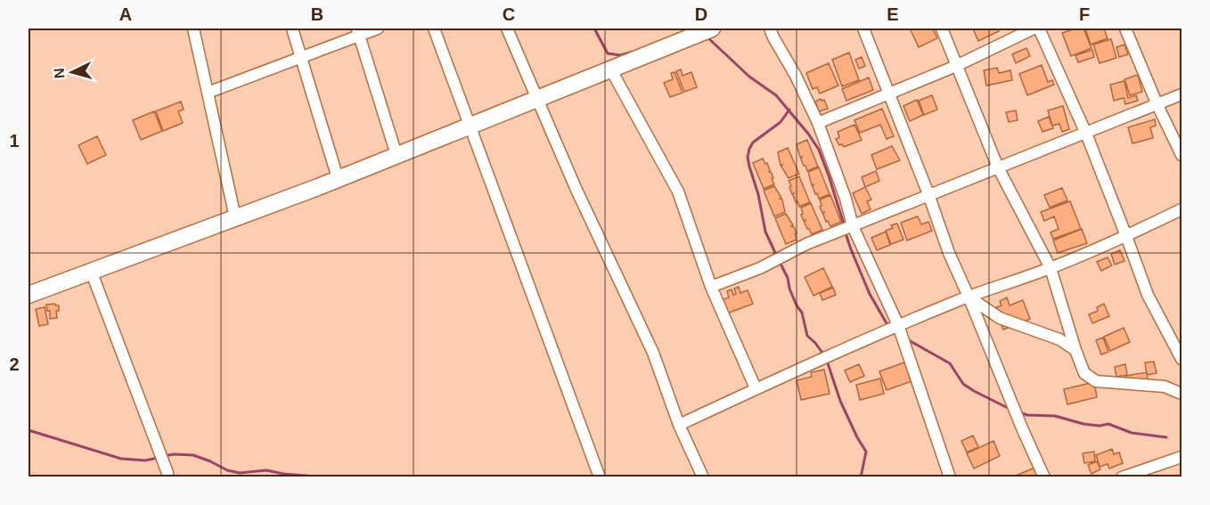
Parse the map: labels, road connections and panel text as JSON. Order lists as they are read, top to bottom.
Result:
{
  "north": "left",
  "grid": {
    "columns": [
      "A",
      "B",
      "C",
      "D",
      "E",
      "F"
    ],
    "rows": ["1", "2"]
  }
}
